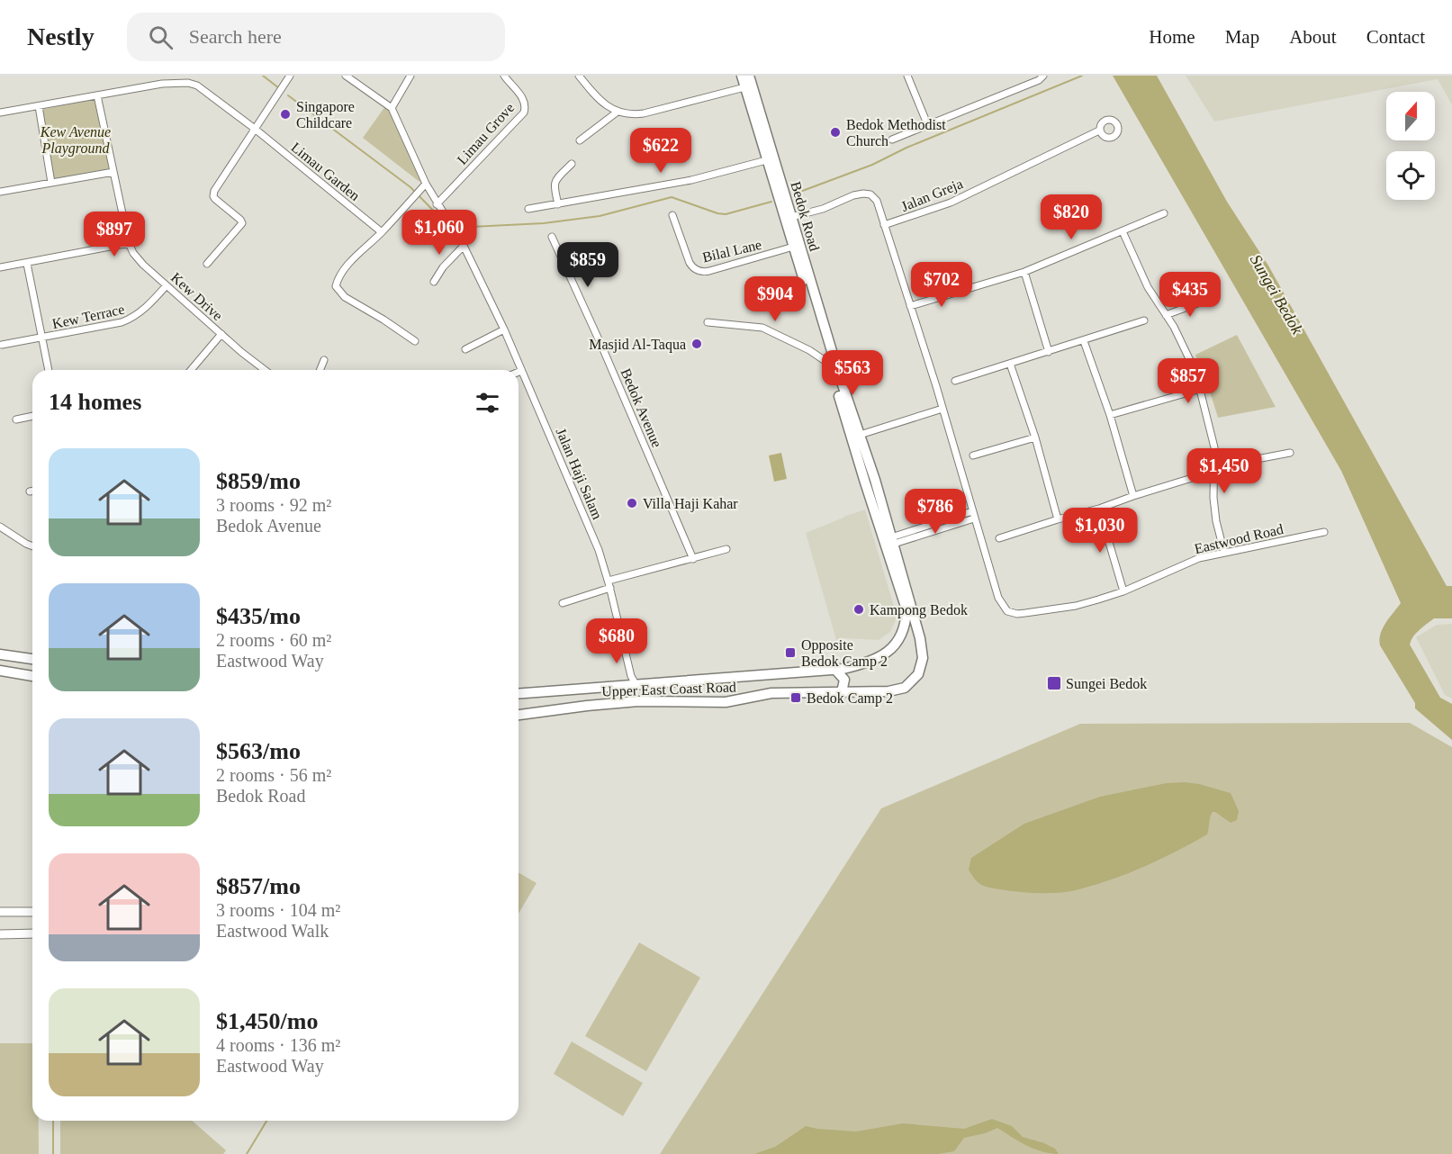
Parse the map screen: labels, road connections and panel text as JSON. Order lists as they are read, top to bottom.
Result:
{
  "streets": {
    "main road": ["Bedok Road", "Upper East Coast Road"],
    "street": [
      "Limau Grove",
      "Limau Garden",
      "Jalan Greja",
      "Bilal Lane",
      "Kew Drive",
      "Kew Terrace",
      "Bedok Avenue",
      "Jalan Haji Salam",
      "Eastwood Road"
    ]
  },
  "crossings": [
    ["Limau Grove", "Jalan Haji Salam"],
    ["Limau Garden", "Kew Drive"],
    ["Jalan Greja", "Bedok Road"],
    ["Jalan Greja", "Eastwood Road"],
    ["Bedok Road", "Bilal Lane"],
    ["Bedok Road", "Upper East Coast Road"],
    ["Kew Drive", "Kew Terrace"],
    ["Jalan Haji Salam", "Upper East Coast Road"]
  ],
  "water": ["Sungei Bedok"],
  "parks": ["Kew Avenue Playground"],
  "places": {
    "other": [
      "Singapore Childcare",
      "Bedok Methodist Church",
      "Masjid Al-Taqua",
      "Villa Haji Kahar",
      "Kampong Bedok"
    ],
    "transit": ["Opposite Bedok Camp 2", "Sungei Bedok", "Bedok Camp 2"]
  },
  "north": "top",
  "page": {
    "header": "Nestly",
    "search": "Search here",
    "nav": [
      "Home",
      "Map",
      "About",
      "Contact"
    ],
    "price": [
      "$622",
      "$820",
      "$1,060",
      "$897",
      "$859",
      "$702",
      "$435",
      "$904",
      "$563",
      "$857",
      "$1,450",
      "$786",
      "$1,030",
      "$680"
    ],
    "heading": "14 homes",
    "list": [
      {
        "name": "$859/mo",
        "note": "3 rooms · 92 m² · Bedok Avenue"
      },
      {
        "name": "$435/mo",
        "note": "2 rooms · 60 m² · Eastwood Way"
      },
      {
        "name": "$563/mo",
        "note": "2 rooms · 56 m² · Bedok Road"
      },
      {
        "name": "$857/mo",
        "note": "3 rooms · 104 m² · Eastwood Walk"
      },
      {
        "name": "$1,450/mo",
        "note": "4 rooms · 136 m² · Eastwood Way"
      }
    ]
  }
}
